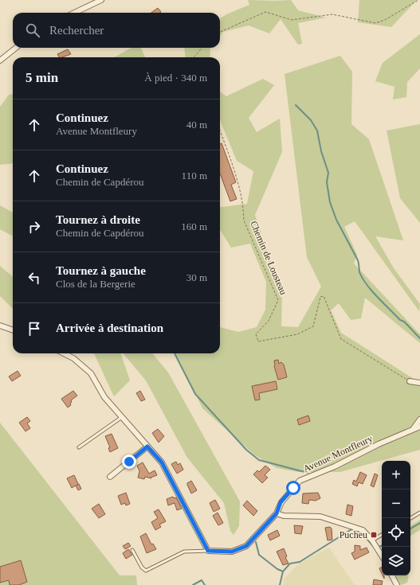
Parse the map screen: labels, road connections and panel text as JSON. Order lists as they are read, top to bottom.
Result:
{
  "streets": {
    "street": ["Avenue Montfleury"],
    "path": ["Chemin de Lousteau"]
  },
  "places": {
    "transit": ["Pucheu"]
  },
  "page": {
    "search": "Rechercher",
    "heading": ["5 min", "À pied · 340 m"],
    "list": [
      ["Continuez", "Avenue Montfleury", "40 m"],
      ["Continuez", "Chemin de Capdérou", "110 m"],
      ["Tournez à droite", "Chemin de Capdérou", "160 m"],
      ["Tournez à gauche", "Clos de la Bergerie", "30 m"],
      "Arrivée à destination"
    ],
    "map_buttons": ["+", "−"]
  }
}
